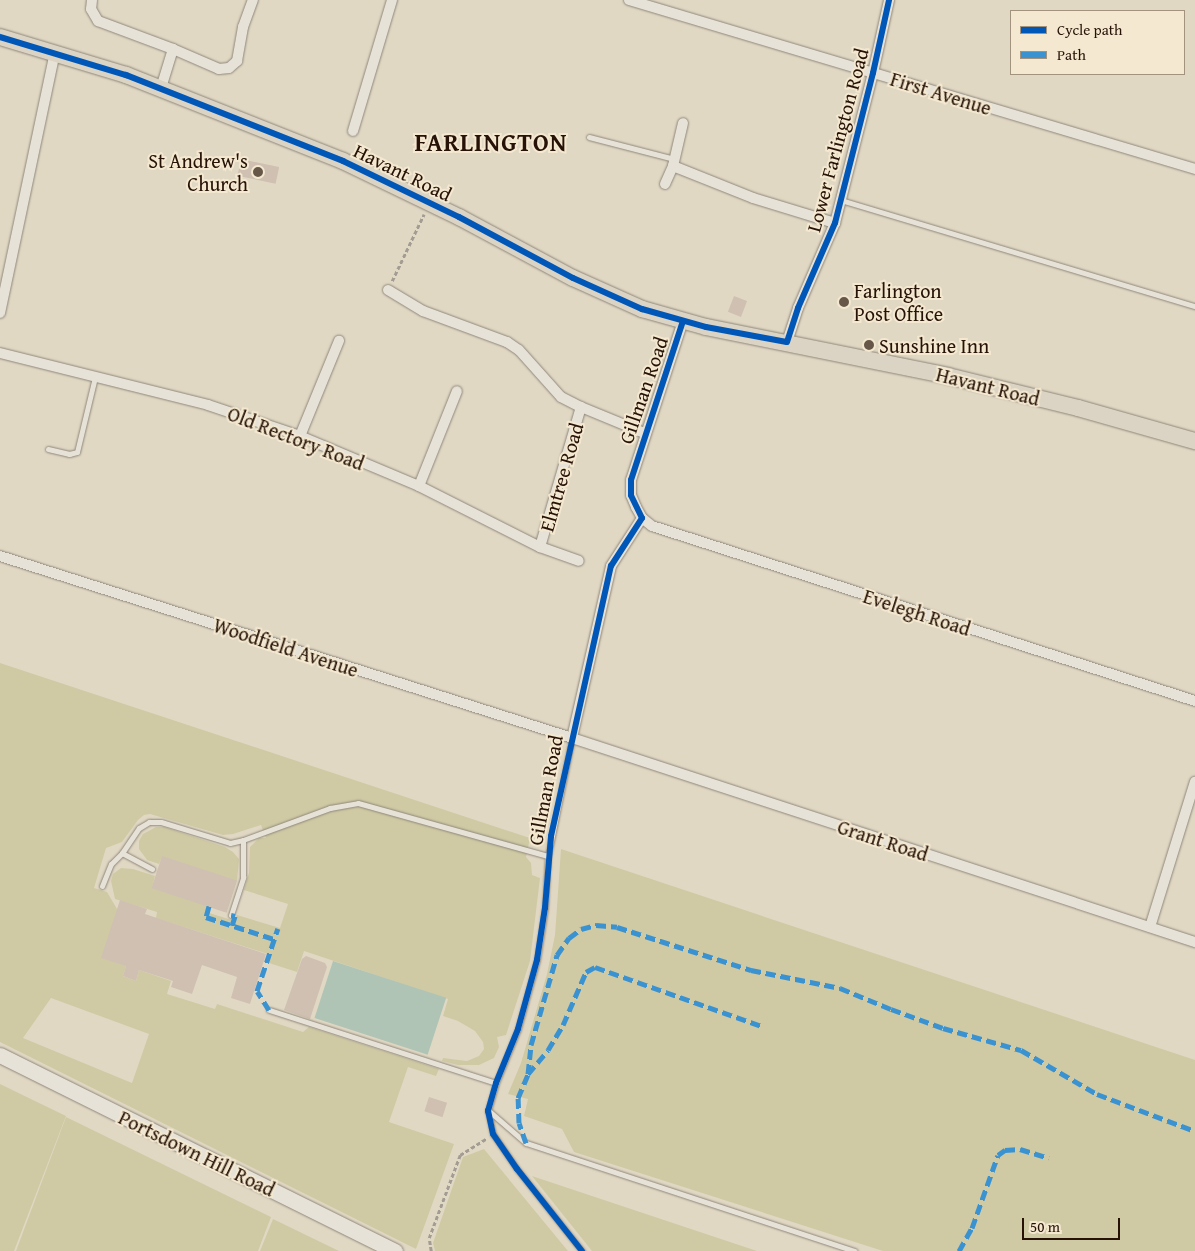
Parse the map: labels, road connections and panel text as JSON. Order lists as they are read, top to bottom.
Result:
{
  "streets": {
    "main road": ["Havant Road", "Portsdown Hill Road"],
    "street": [
      "First Avenue",
      "Lower Farlington Road",
      "Gillman Road",
      "Old Rectory Road",
      "Elmtree Road",
      "Evelegh Road",
      "Woodfield Avenue",
      "Grant Road"
    ]
  },
  "crossings": [
    ["First Avenue", "Lower Farlington Road"],
    ["Lower Farlington Road", "Havant Road"],
    ["Havant Road", "Gillman Road"],
    ["Gillman Road", "Evelegh Road"],
    ["Gillman Road", "Woodfield Avenue"],
    ["Gillman Road", "Grant Road"],
    ["Old Rectory Road", "Elmtree Road"],
    ["Woodfield Avenue", "Grant Road"]
  ],
  "districts": ["FARLINGTON"],
  "places": ["St Andrew's Church", "Farlington Post Office", "Sunshine Inn"],
  "legend": ["Cycle path", "Path"],
  "scale_bar": "50 m"
}
